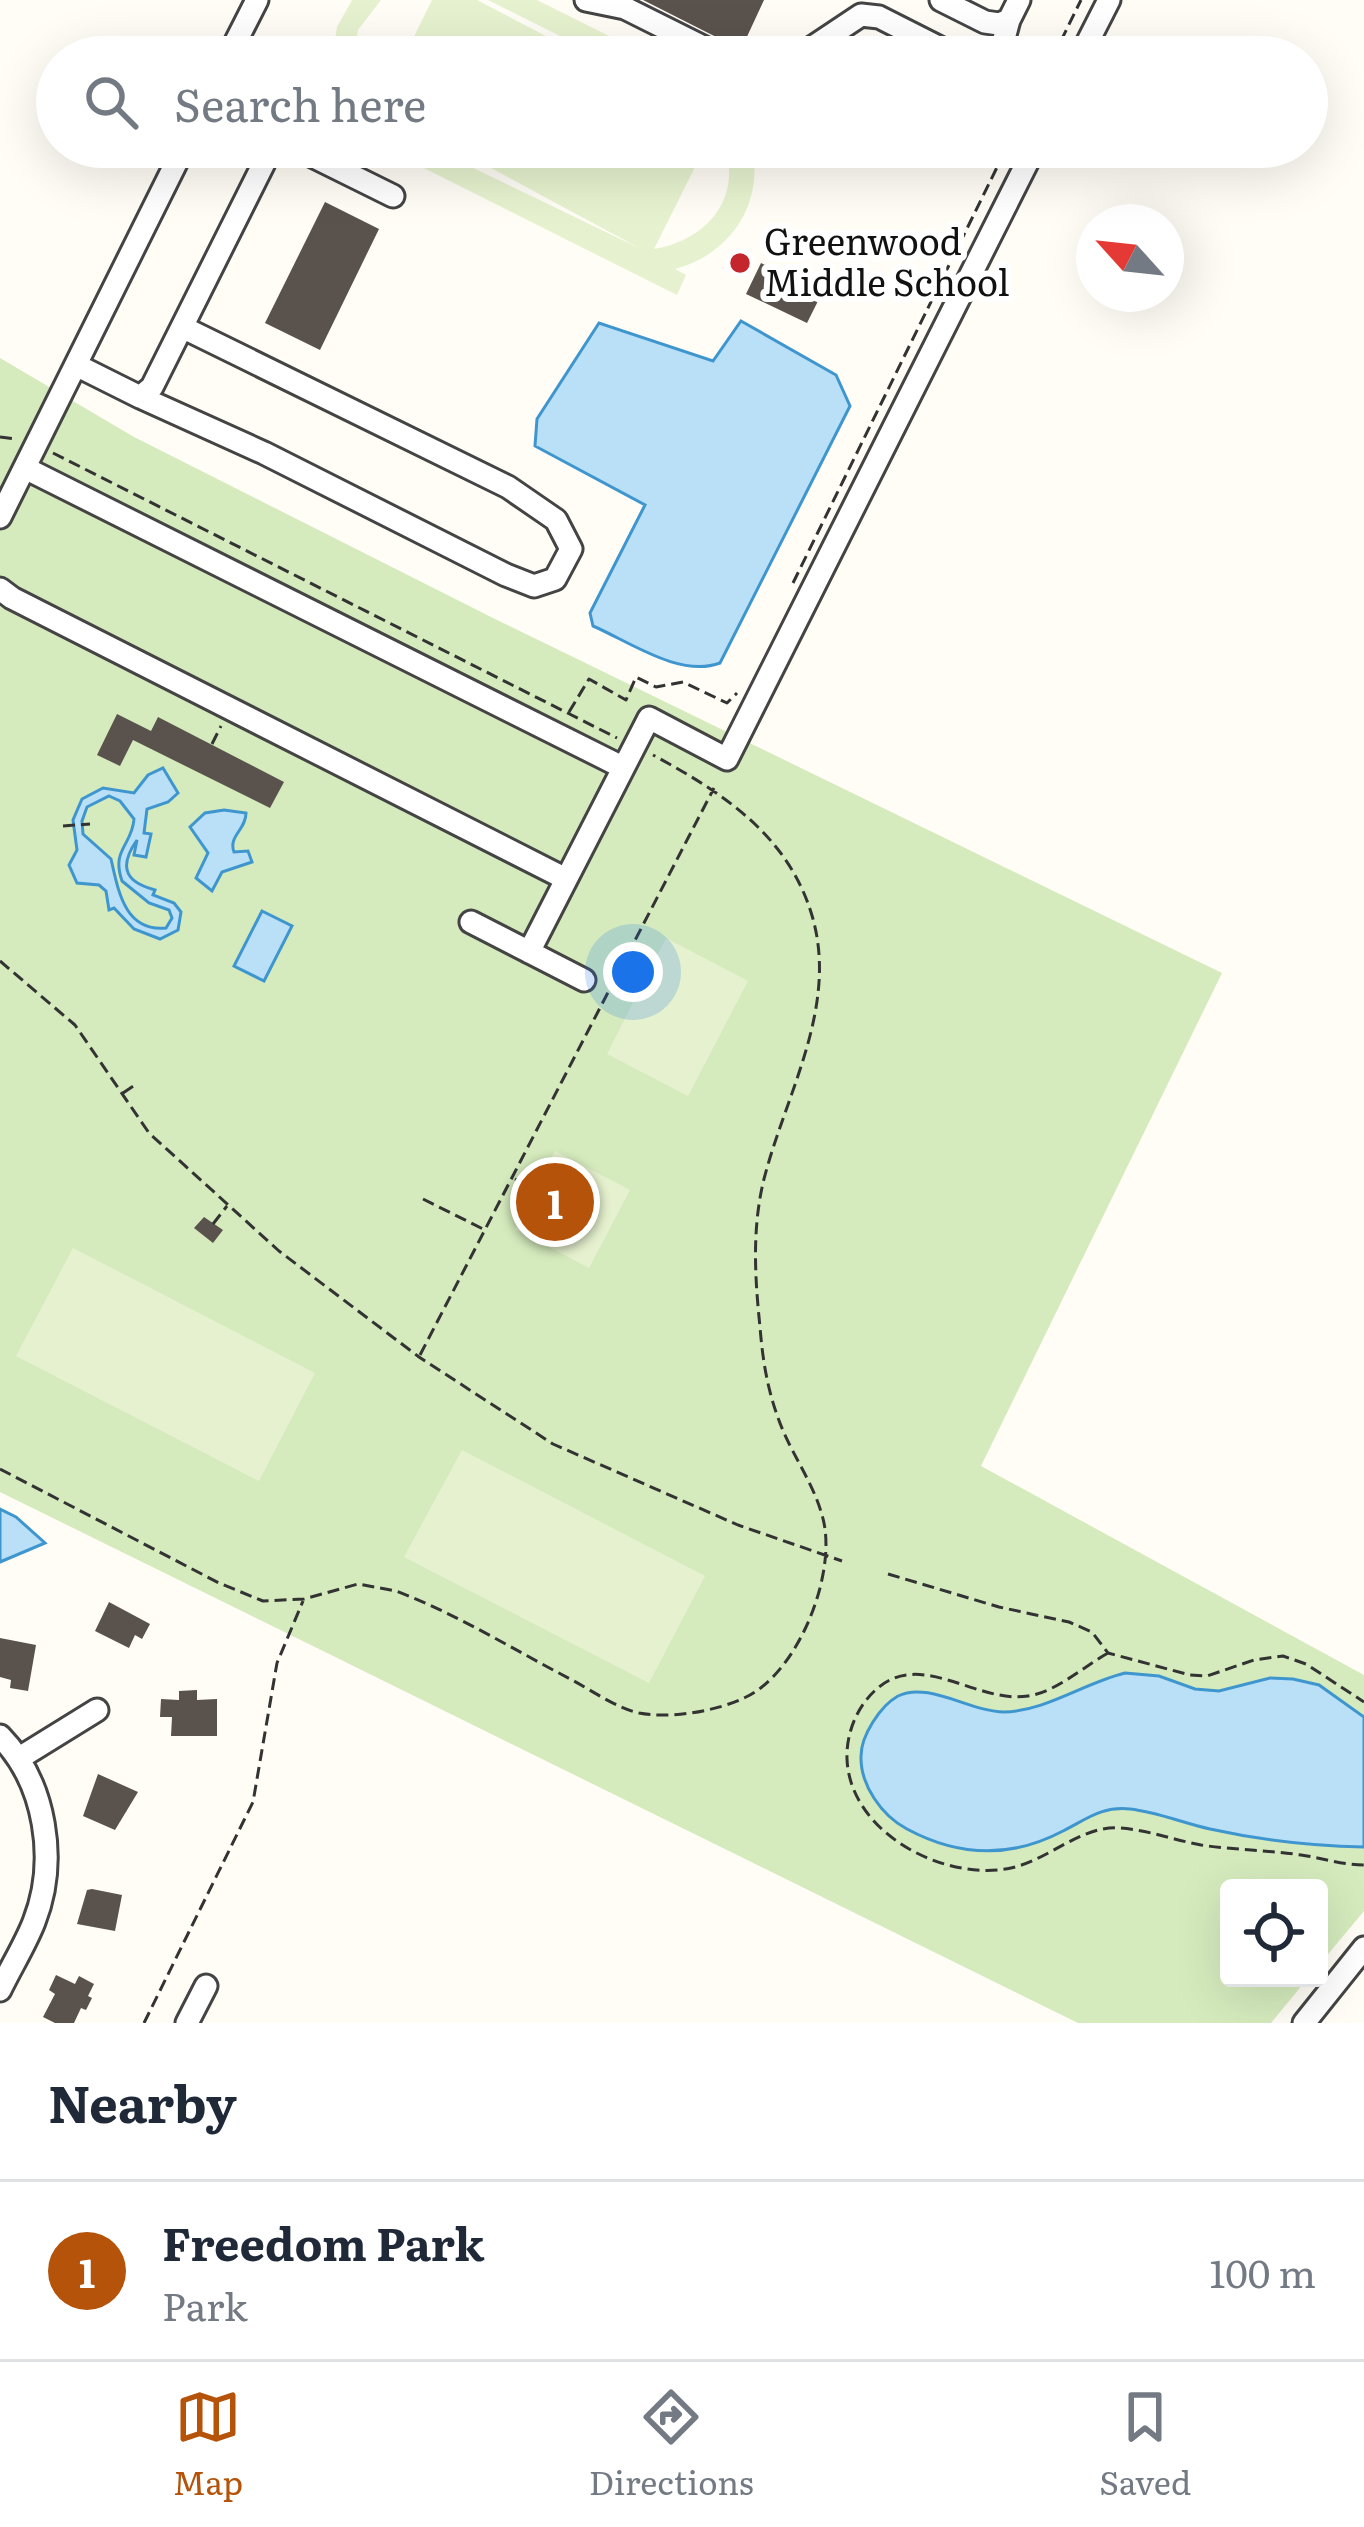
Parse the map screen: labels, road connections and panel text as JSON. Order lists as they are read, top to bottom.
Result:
{
  "places": ["Greenwood Middle School"],
  "north": "top left",
  "page": {
    "search": "Search here",
    "pins": "1",
    "heading": "Nearby",
    "list": [
      {
        "mark": "1",
        "name": "Freedom Park",
        "note": "Park",
        "value": "100 m"
      }
    ],
    "nav": ["Map", "Directions", "Saved"]
  }
}
